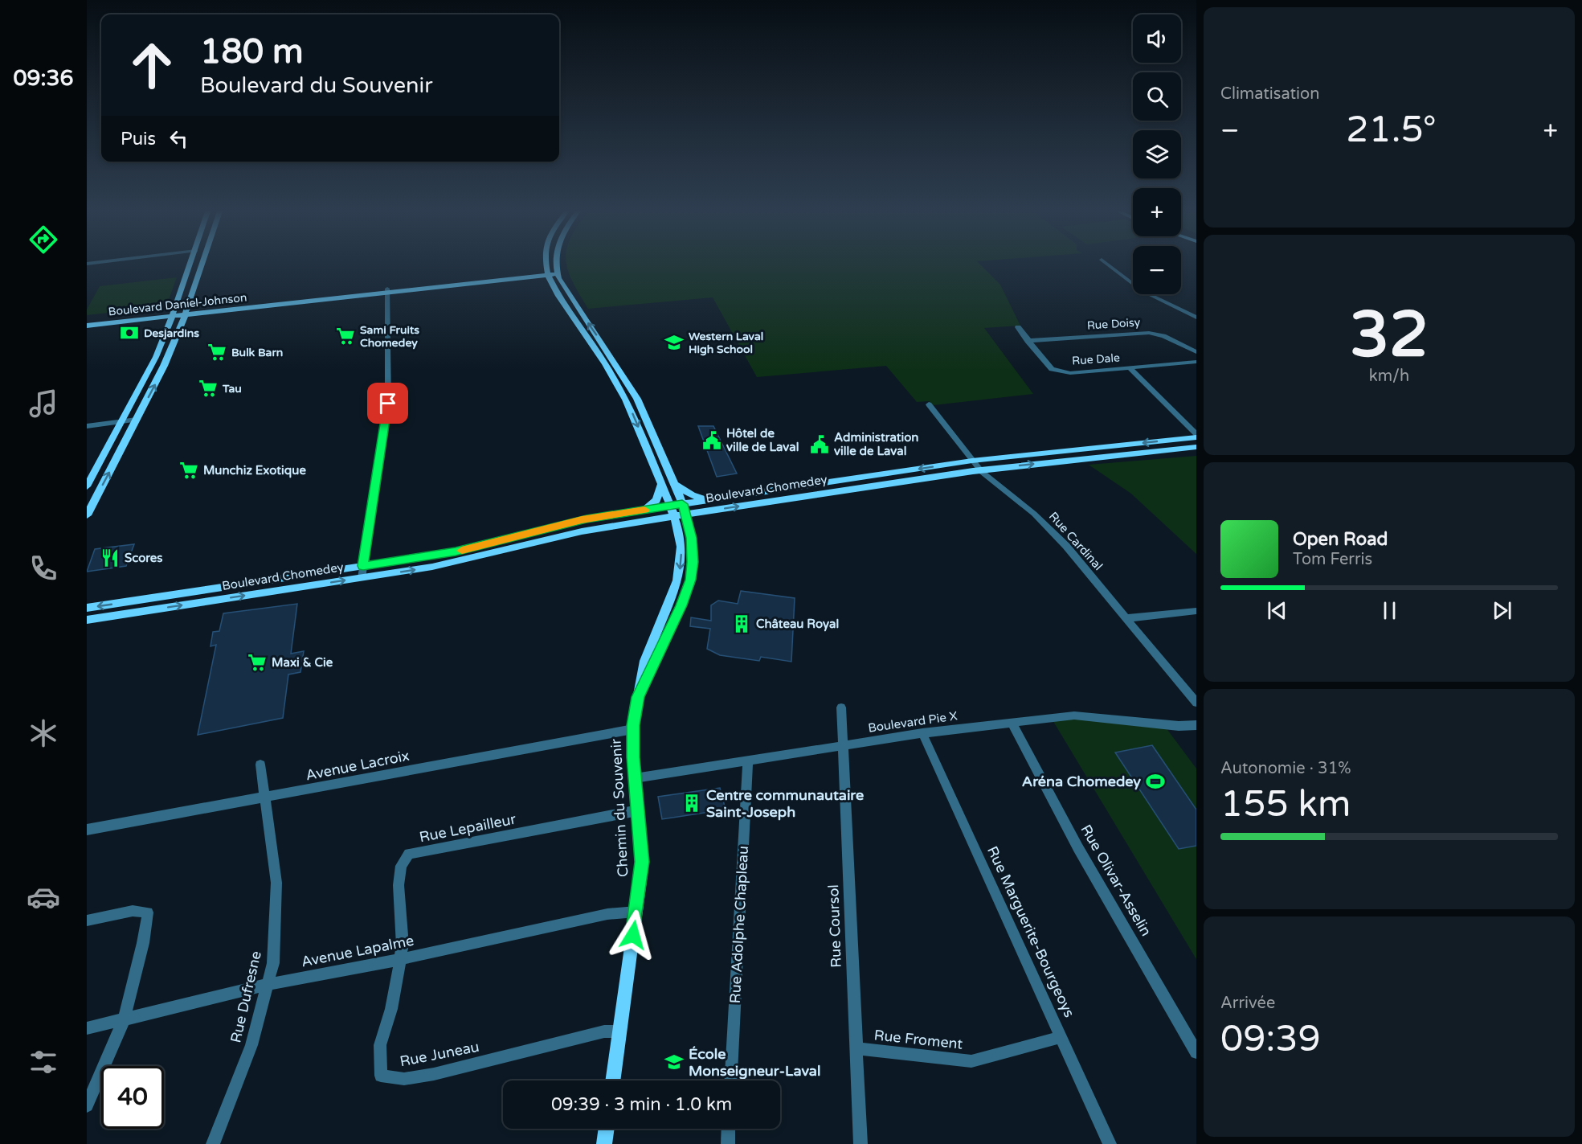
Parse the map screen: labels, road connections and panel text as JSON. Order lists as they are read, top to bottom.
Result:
{
  "streets": {
    "street": [
      "Boulevard Daniel-Johnson",
      "Rue Doisy",
      "Rue Dale",
      "Boulevard Chomedey",
      "Rue Cardinal",
      "Boulevard Pie X",
      "Avenue Lacroix",
      "Chemin du Souvenir",
      "Rue Lepailleur",
      "Rue Olivar-Asselin",
      "Rue Adolphe Chapleau",
      "Rue Coursol",
      "Rue Marguerite-Bourgeoys",
      "Avenue Lapalme",
      "Rue Dufresne",
      "Rue Froment",
      "Rue Juneau"
    ]
  },
  "crossings": [
    ["Rue Doisy", "Rue Dale"],
    ["Boulevard Chomedey", "Rue Cardinal"],
    ["Boulevard Pie X", "Chemin du Souvenir"],
    ["Boulevard Pie X", "Rue Olivar-Asselin"],
    ["Boulevard Pie X", "Rue Adolphe Chapleau"],
    ["Boulevard Pie X", "Rue Coursol"],
    ["Boulevard Pie X", "Rue Marguerite-Bourgeoys"],
    ["Avenue Lacroix", "Chemin du Souvenir"],
    ["Avenue Lacroix", "Rue Dufresne"],
    ["Chemin du Souvenir", "Rue Lepailleur"],
    ["Chemin du Souvenir", "Avenue Lapalme"],
    ["Chemin du Souvenir", "Rue Juneau"],
    ["Rue Lepailleur", "Avenue Lapalme"],
    ["Rue Lepailleur", "Rue Juneau"],
    ["Rue Coursol", "Rue Froment"],
    ["Rue Marguerite-Bourgeoys", "Rue Froment"],
    ["Avenue Lapalme", "Rue Dufresne"],
    ["Avenue Lapalme", "Rue Juneau"]
  ],
  "places": {
    "bank": ["Desjardins"],
    "supermarket": [
      "Sami Fruits Chomedey",
      "Bulk Barn",
      "Tau",
      "Munchiz Exotique",
      "Maxi & Cie"
    ],
    "school or university": ["Western Laval High School", "École Monseigneur-Laval"],
    "public building": ["Hôtel de ville de Laval", "Administration ville de Laval"],
    "restaurant": ["Scores"],
    "building": ["Château Royal", "Centre communautaire Saint-Joseph"],
    "sports": ["Aréna Chomedey"]
  },
  "page": {
    "tabs": "09:36",
    "tile": [
      "Climatisation",
      ["32", "km/h"],
      ["Autonomie · 31%", "155 km"],
      ["Arrivée", "09:39"]
    ],
    "map_buttons": ["+", "−"],
    "turn": ["180 m", "Boulevard du Souvenir"],
    "heat": ["−", "21.5°", "+"],
    "then": "Puis",
    "song": ["Open Road", "Tom Ferris"],
    "limit": "40",
    "trip": "09:39 · 3 min · 1.0 km"
  }
}
